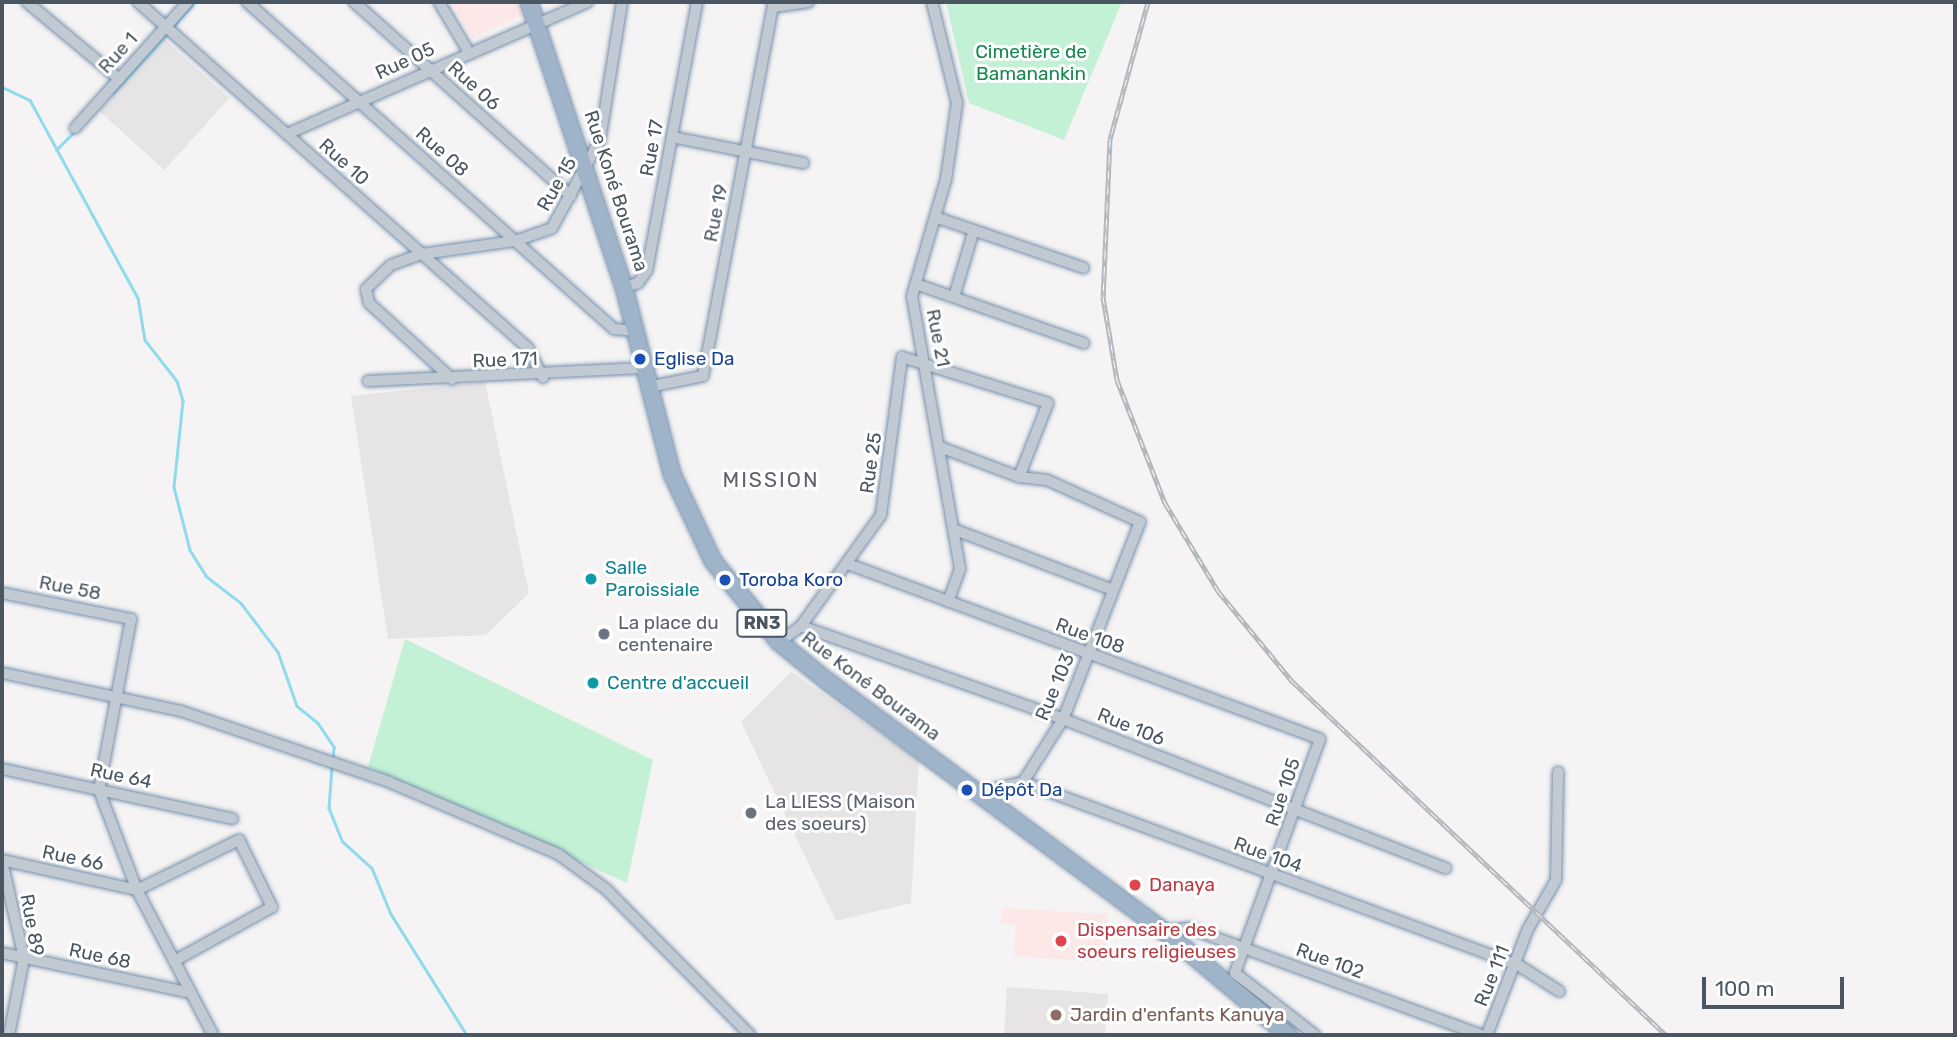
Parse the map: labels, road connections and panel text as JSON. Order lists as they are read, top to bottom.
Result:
{
  "streets": {
    "highway": ["Rue Koné Bourama", "RN3"],
    "street": [
      "Rue 1",
      "Rue 05",
      "Rue 06",
      "Rue 17",
      "Rue 08",
      "Rue 10",
      "Rue 15",
      "Rue 19",
      "Rue 21",
      "Rue 171",
      "Rue 25",
      "Rue 58",
      "Rue 108",
      "Rue 103",
      "Rue 106",
      "Rue 64",
      "Rue 105",
      "Rue 104",
      "Rue 66",
      "Rue 89",
      "Rue 68",
      "Rue 102",
      "Rue 111"
    ]
  },
  "crossings": [
    ["Rue 1", "Rue 10"],
    ["Rue 05", "Rue 06"],
    ["Rue 05", "Rue 08"],
    ["Rue 05", "Rue 10"],
    ["Rue 05", "Rue Koné Bourama"],
    ["Rue 06", "Rue 15"],
    ["Rue 17", "Rue Koné Bourama"],
    ["Rue 08", "Rue 15"],
    ["Rue 08", "Rue Koné Bourama"],
    ["Rue 10", "Rue 15"],
    ["Rue 10", "Rue 171"],
    ["Rue 15", "Rue Koné Bourama"],
    ["Rue 15", "Rue 171"],
    ["Rue Koné Bourama", "Rue 19"],
    ["Rue Koné Bourama", "Rue 171"],
    ["Rue Koné Bourama", "Rue 25"],
    ["Rue Koné Bourama", "Rue 104"],
    ["Rue Koné Bourama", "Rue 102"],
    ["Rue 21", "Rue 25"],
    ["Rue 21", "Rue 108"],
    ["Rue 25", "Rue 108"],
    ["Rue 25", "Rue 106"],
    ["Rue 108", "Rue 103"],
    ["Rue 108", "Rue 105"],
    ["Rue 103", "Rue 106"],
    ["Rue 103", "Rue 104"],
    ["Rue 106", "Rue 105"],
    ["Rue 105", "Rue 104"],
    ["Rue 105", "Rue 102"],
    ["Rue 104", "Rue 111"],
    ["Rue 66", "Rue 89"],
    ["Rue 89", "Rue 68"],
    ["Rue 102", "Rue 111"]
  ],
  "districts": ["MISSION"],
  "parks": ["Cimetière de Bamanankin"],
  "places": [
    "Eglise Da",
    "Salle Paroissiale",
    "Toroba Koro",
    "La place du centenaire",
    "Centre d'accueil",
    "Dépôt Da",
    "La LIESS (Maison des soeurs)",
    "Danaya",
    "Dispensaire des soeurs religieuses",
    "Jardin d'enfants Kanuya"
  ],
  "scale_bar": "100 m"
}
